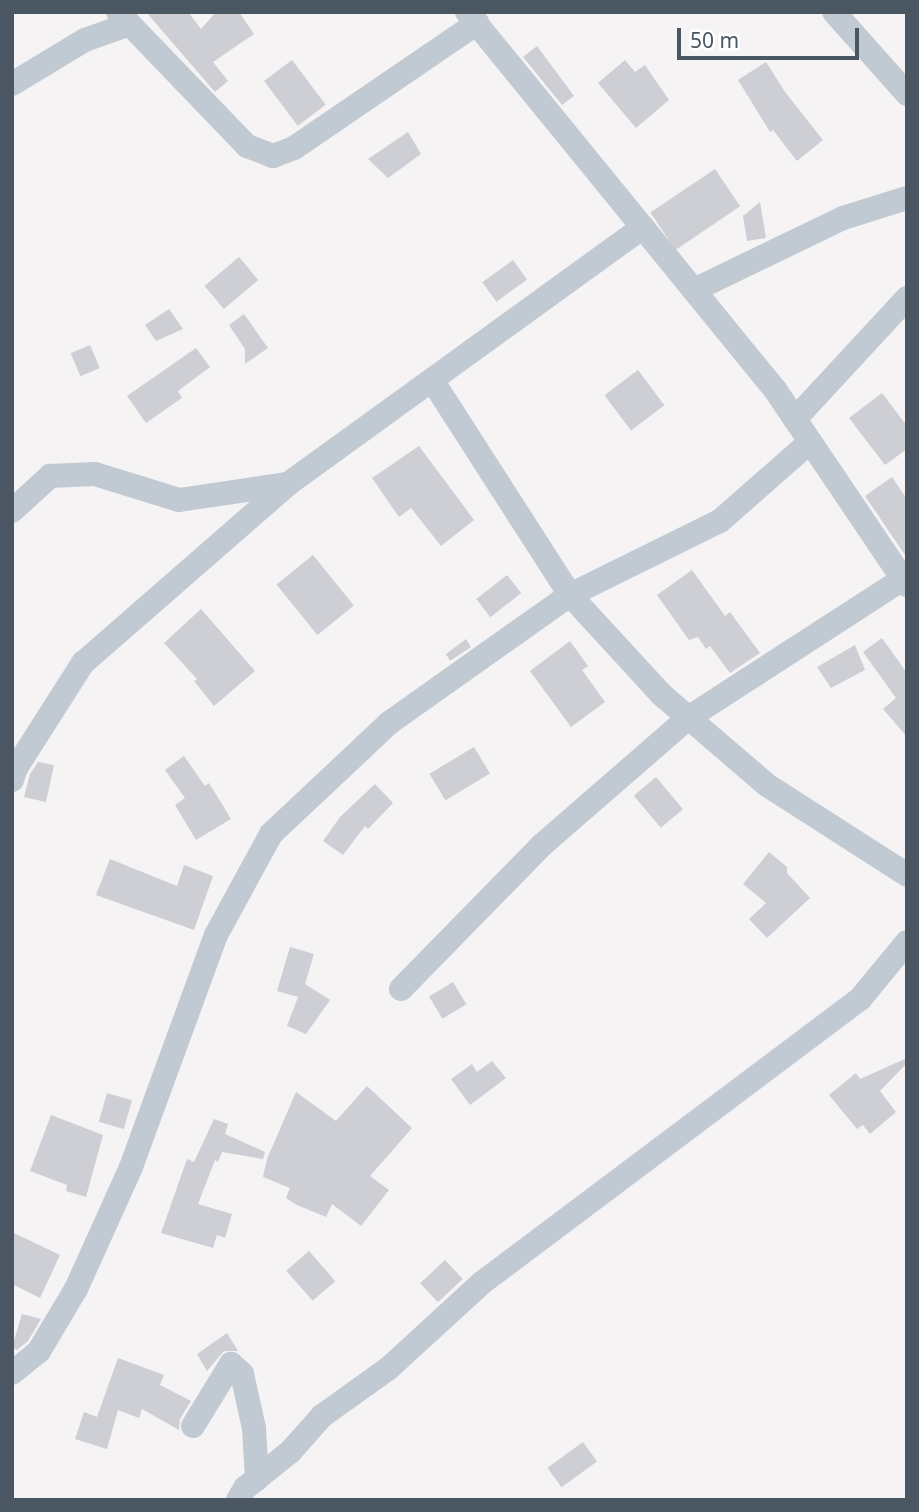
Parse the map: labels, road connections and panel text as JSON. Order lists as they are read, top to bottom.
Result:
{
  "scale_bar": "50 m"
}
